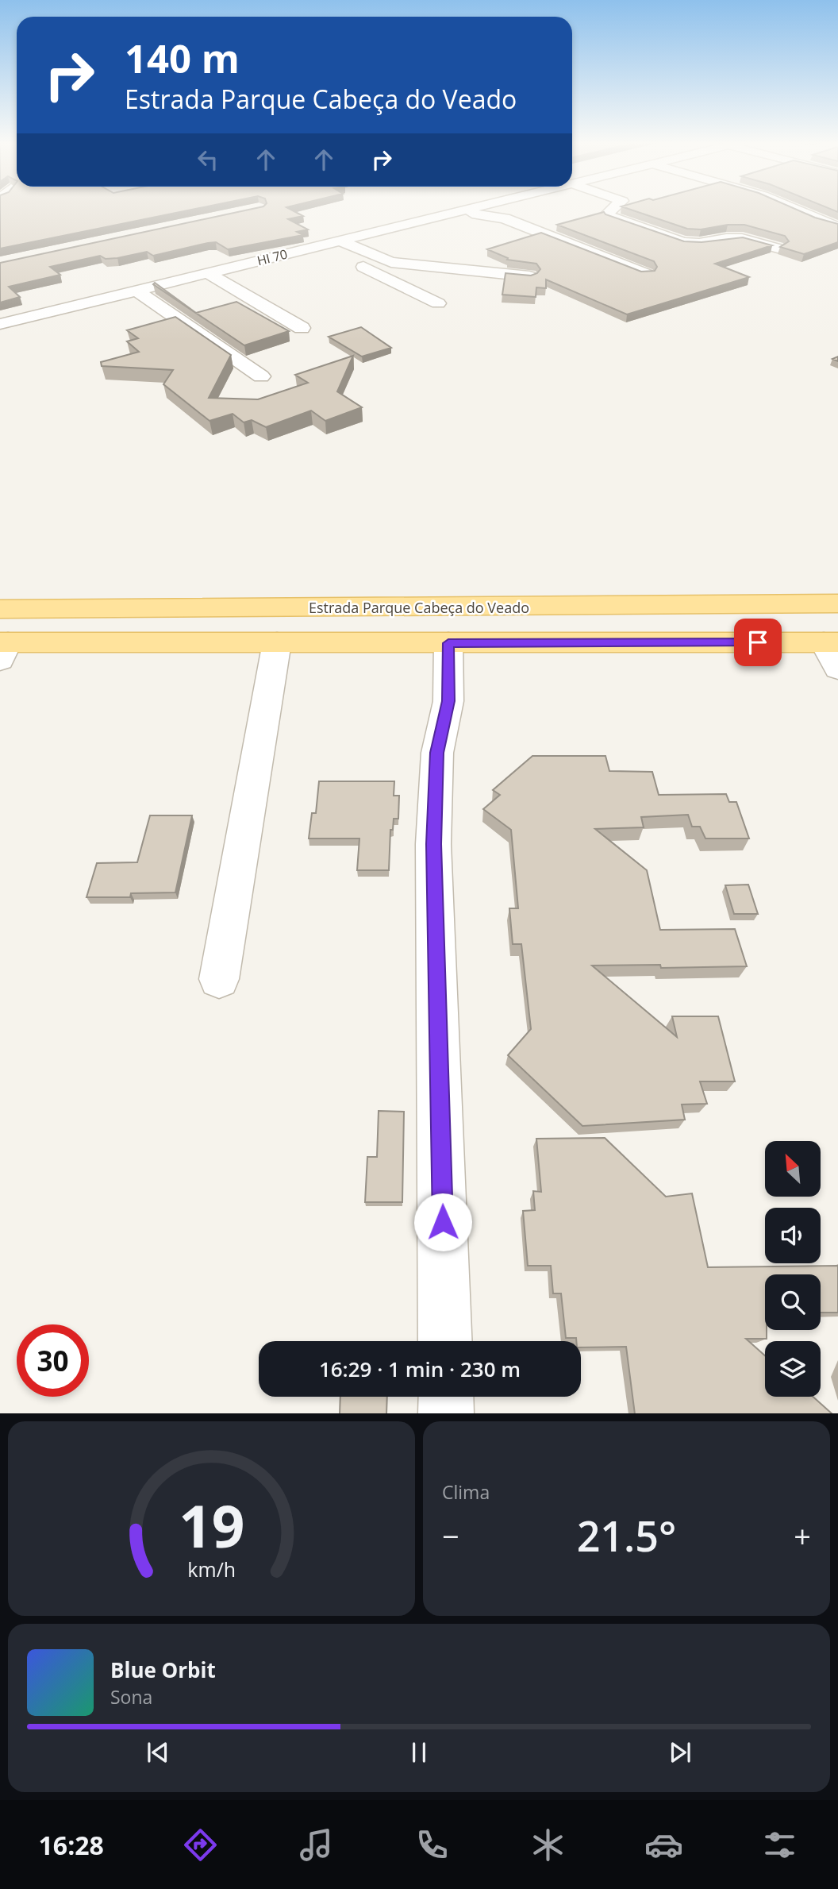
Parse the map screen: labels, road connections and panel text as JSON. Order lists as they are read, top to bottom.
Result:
{
  "streets": {
    "main road": ["Estrada Parque Cabeça do Veado"],
    "street": ["HI 70"]
  },
  "north": "top left",
  "page": {
    "turn": ["140 m", "Estrada Parque Cabeça do Veado"],
    "limit": "30",
    "trip": "16:29 · 1 min · 230 m",
    "tile": "Clima",
    "heat": ["−", "21.5°", "+"],
    "song": ["Blue Orbit", "Sona"],
    "tabs": "16:28",
    "gauge": ["19", "km/h"]
  }
}
